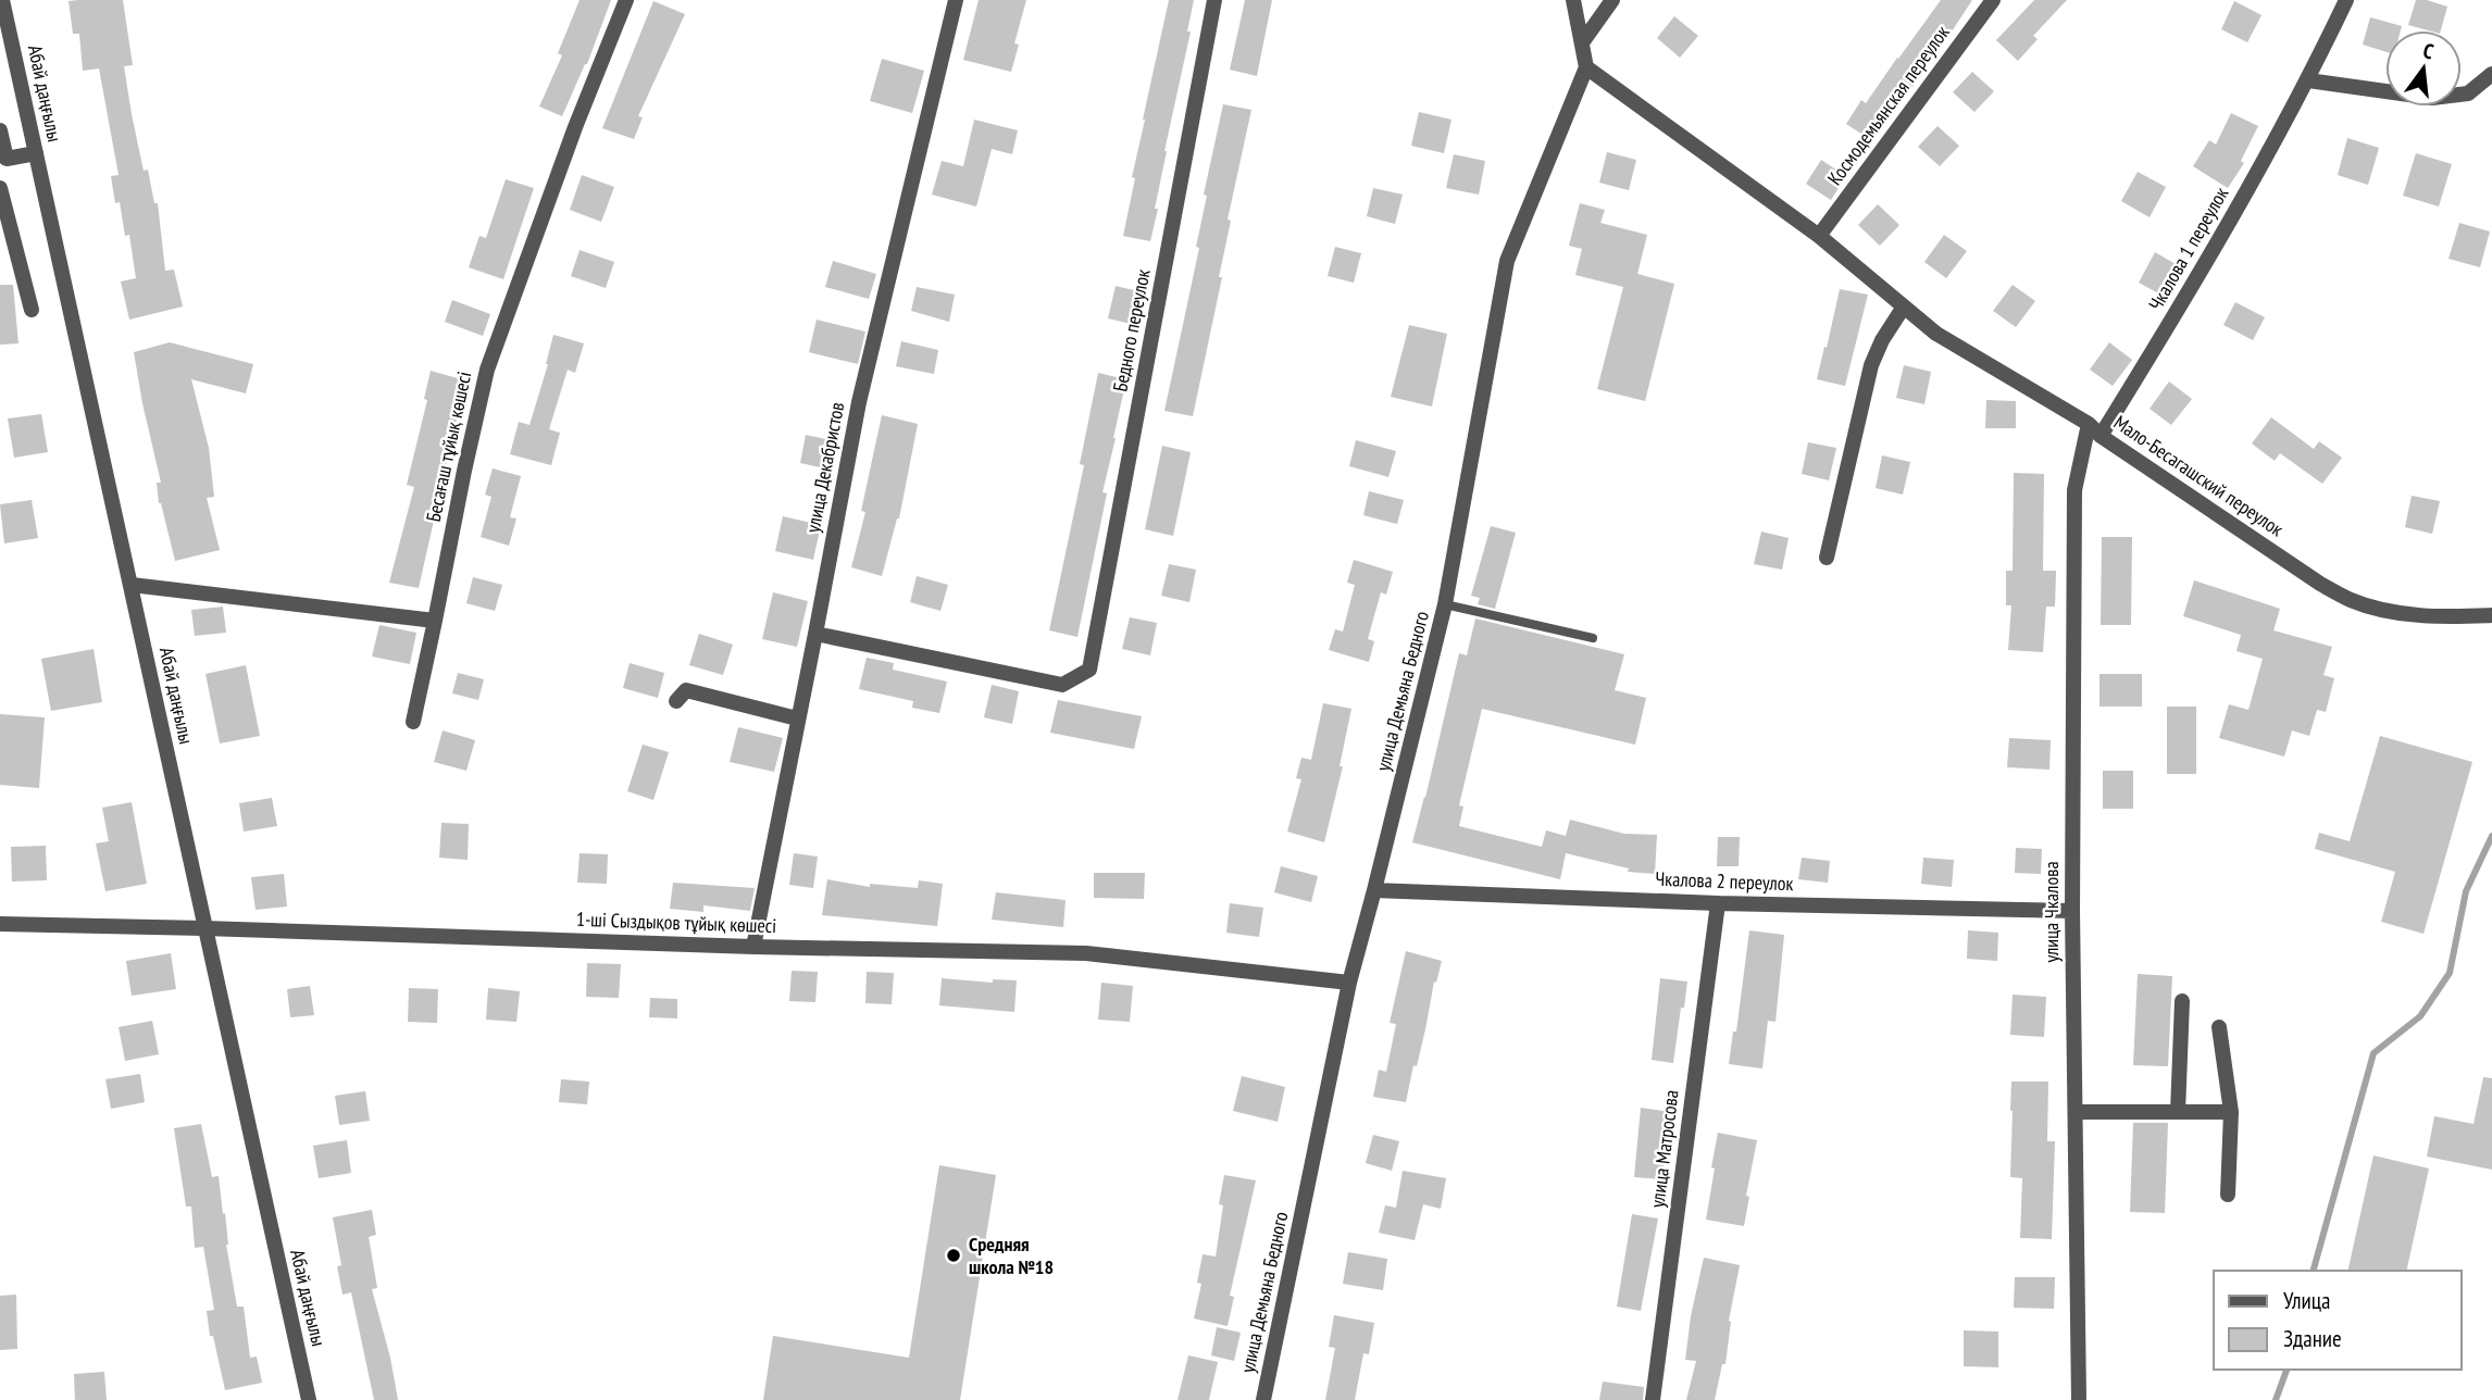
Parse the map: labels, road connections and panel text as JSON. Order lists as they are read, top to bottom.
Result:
{
  "streets": {
    "street": [
      "Абай даңғылы",
      "Космодемьянская переулок",
      "Чкалова 1 переулок",
      "Бедного переулок",
      "Бесағаш тұйық көшесі",
      "улица Декабристов",
      "Мало-Бесагашский переулок",
      "улица Демьяна Бедного",
      "Чкалова 2 переулок",
      "улица Чкалова",
      "1-ші Сыздықов тұйық көшесі",
      "улица Матросова"
    ]
  },
  "crossings": [
    ["Абай даңғылы", "1-ші Сыздықов тұйық көшесі"],
    ["Космодемьянская переулок", "Мало-Бесагашский переулок"],
    ["Чкалова 1 переулок", "Мало-Бесагашский переулок"],
    ["Бедного переулок", "улица Декабристов"],
    ["улица Декабристов", "1-ші Сыздықов тұйық көшесі"],
    ["Мало-Бесагашский переулок", "улица Демьяна Бедного"],
    ["Мало-Бесагашский переулок", "улица Чкалова"],
    ["улица Демьяна Бедного", "Чкалова 2 переулок"],
    ["улица Демьяна Бедного", "1-ші Сыздықов тұйық көшесі"],
    ["Чкалова 2 переулок", "улица Чкалова"],
    ["Чкалова 2 переулок", "улица Матросова"]
  ],
  "places": ["Средняя школа №18"],
  "legend": ["Улица", "Здание"],
  "north": "top"
}
